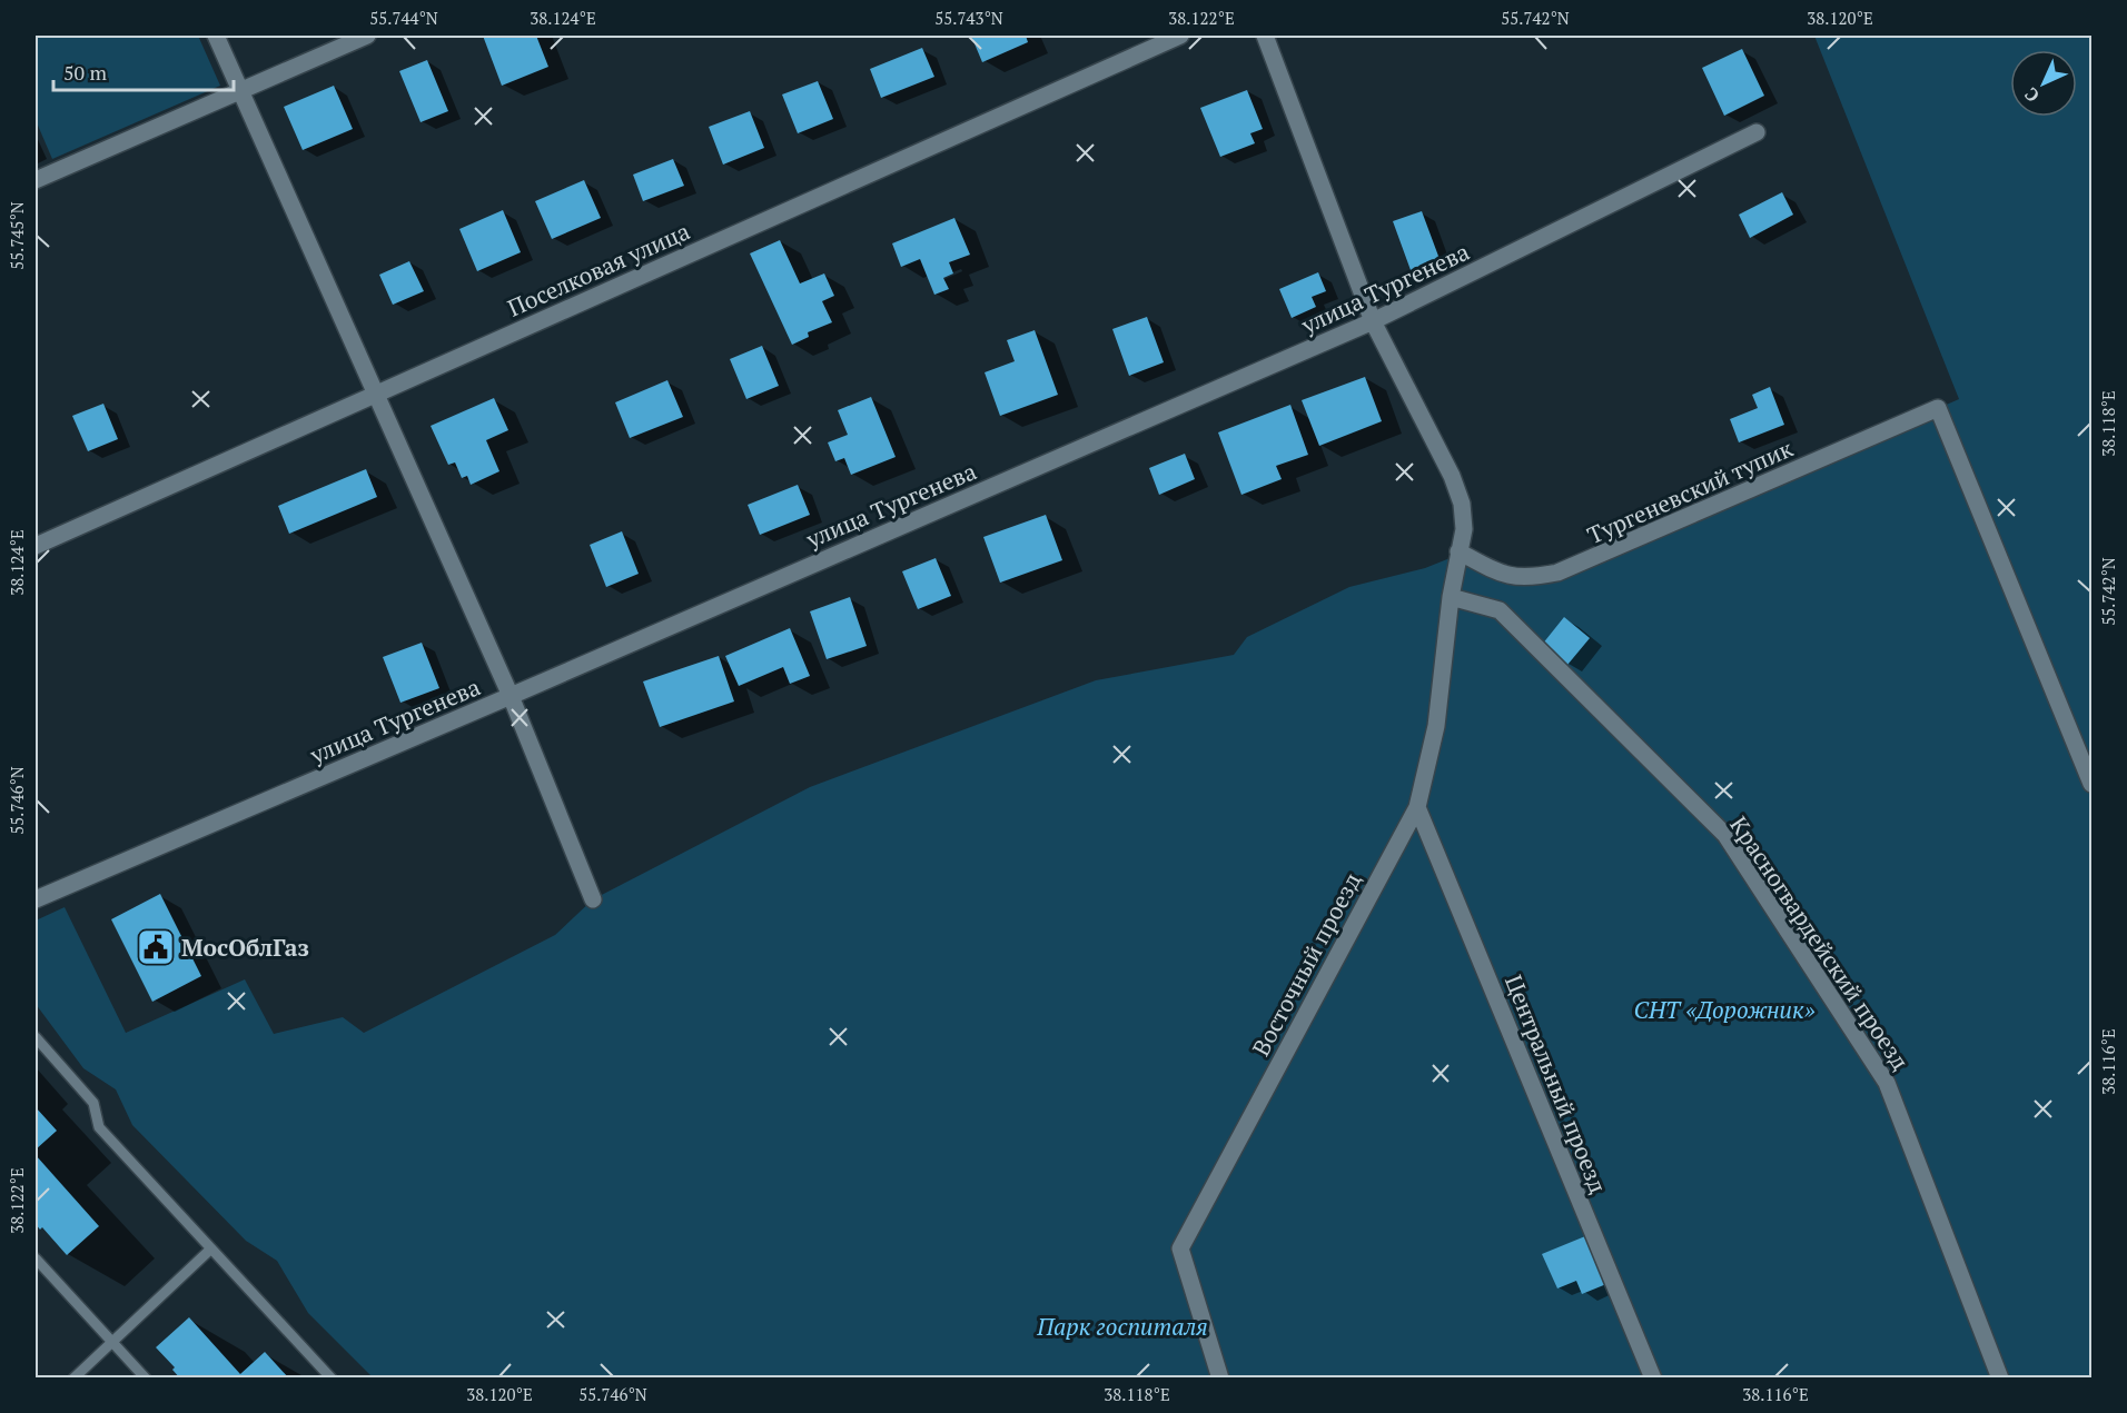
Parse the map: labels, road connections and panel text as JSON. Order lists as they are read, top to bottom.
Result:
{
  "streets": {
    "street": [
      "Поселковая улица",
      "улица Тургенева",
      "Тургеневский тупик",
      "Красногвардейский проезд",
      "Восточный проезд",
      "Центральный проезд"
    ]
  },
  "crossings": [
    ["улица Тургенева", "Восточный проезд"],
    ["Тургеневский тупик", "Восточный проезд"],
    ["Красногвардейский проезд", "Восточный проезд"],
    ["Восточный проезд", "Центральный проезд"]
  ],
  "parks": ["СНТ «Дорожник»", "Парк госпиталя"],
  "places": {
    "public building": ["МосОблГаз"]
  },
  "scale_bar": "50 m",
  "north": "bottom left",
  "coordinates": [
    "55.744°N",
    "38.124°E",
    "55.743°N",
    "38.122°E",
    "55.742°N",
    "38.120°E",
    "55.745°N",
    "38.118°E",
    "55.746°N",
    "38.116°E"
  ]
}
